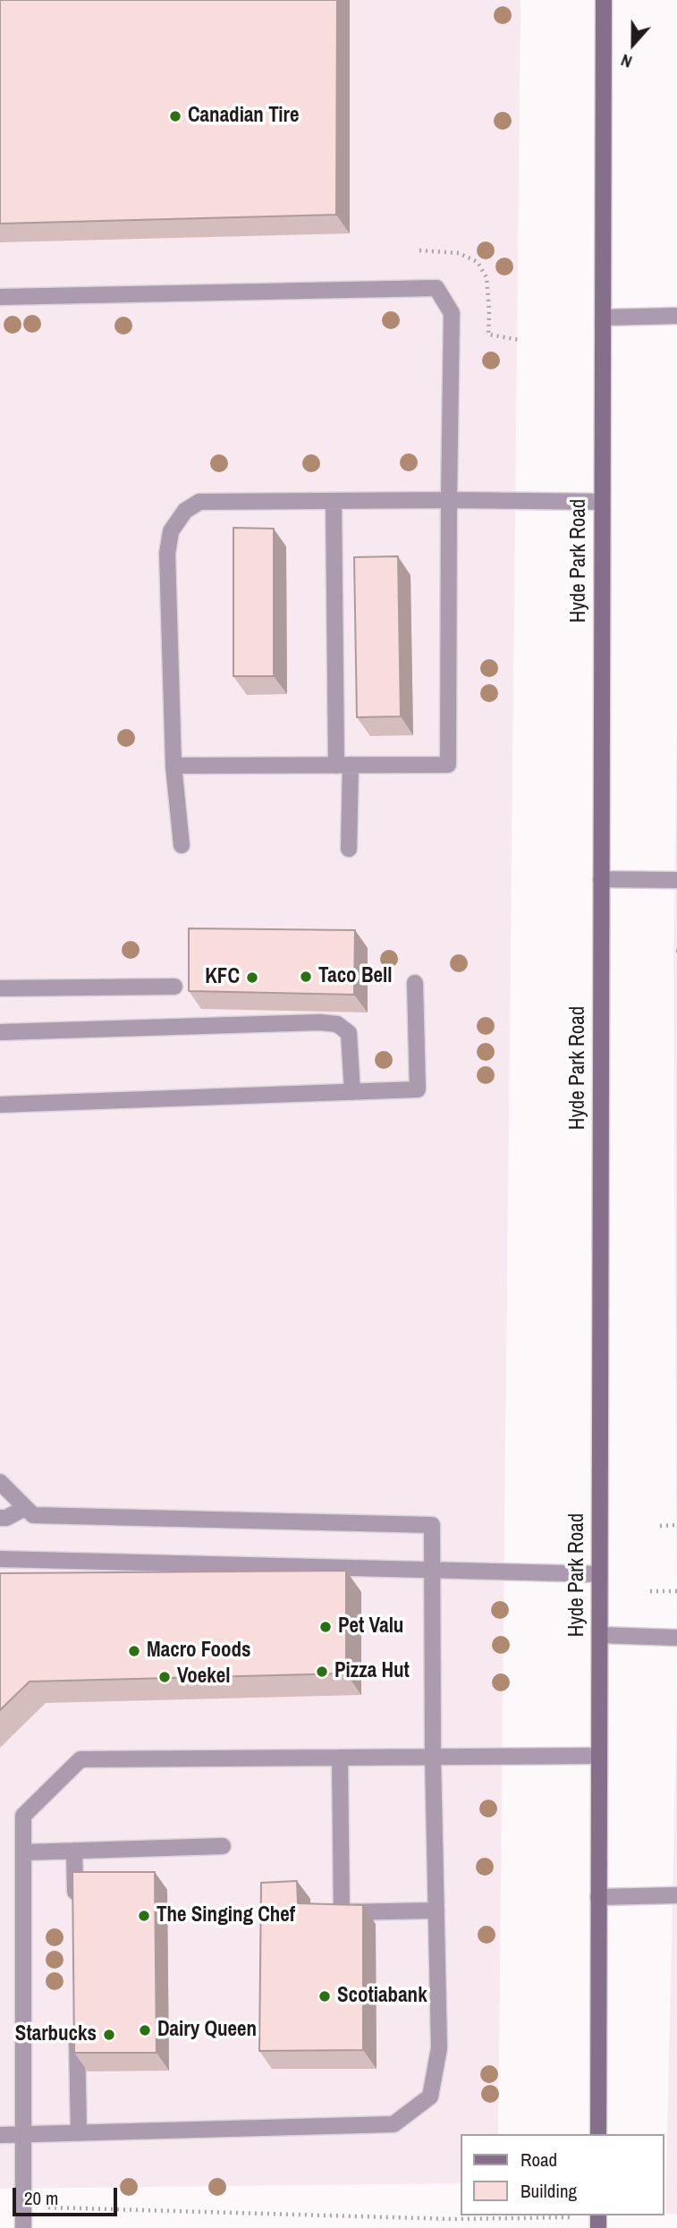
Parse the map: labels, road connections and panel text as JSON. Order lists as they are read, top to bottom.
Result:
{
  "streets": {
    "main road": ["Hyde Park Road"]
  },
  "places": [
    "Canadian Tire",
    "Taco Bell",
    "KFC",
    "Pet Valu",
    "Macro Foods",
    "Pizza Hut",
    "Voekel",
    "The Singing Chef",
    "Scotiabank",
    "Dairy Queen",
    "Starbucks"
  ],
  "legend": ["Road", "Building"],
  "scale_bar": "20 m",
  "north": "bottom"
}
